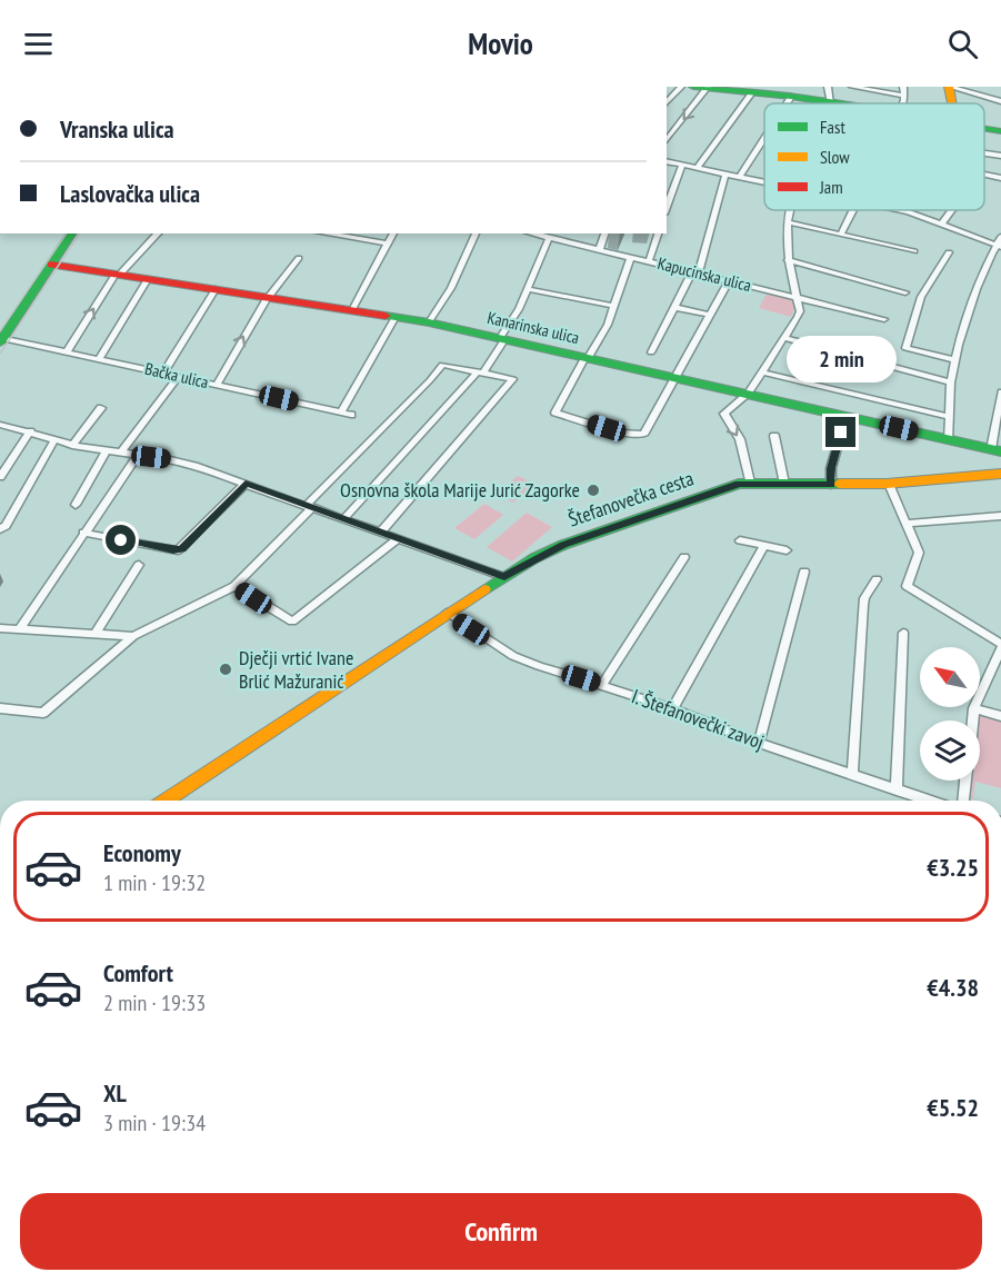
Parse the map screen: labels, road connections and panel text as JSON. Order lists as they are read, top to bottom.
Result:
{
  "streets": {
    "street": [
      "Kapucinska ulica",
      "Kanarinska ulica",
      "Bačka ulica",
      "Štefanovečka cesta",
      "I. Štefanovečki zavoj"
    ]
  },
  "crossings": [
    ["Štefanovečka cesta", "I. Štefanovečki zavoj"]
  ],
  "places": ["Osnovna škola Marije Jurić Zagorke", "Dječji vrtić Ivane Brlić Mažuranić"],
  "legend": ["Fast", "Slow", "Jam"],
  "north": "top left",
  "page": {
    "header": "Movio",
    "banner": ["Vranska ulica", "Laslovačka ulica"],
    "bubble": "2 min",
    "list": [
      {
        "name": "Economy",
        "note": "1 min · 19:32",
        "value": "€3.25"
      },
      {
        "name": "Comfort",
        "note": "2 min · 19:33",
        "value": "€4.38"
      },
      {
        "name": "XL",
        "note": "3 min · 19:34",
        "value": "€5.52"
      }
    ],
    "buttons": "Confirm"
  }
}
